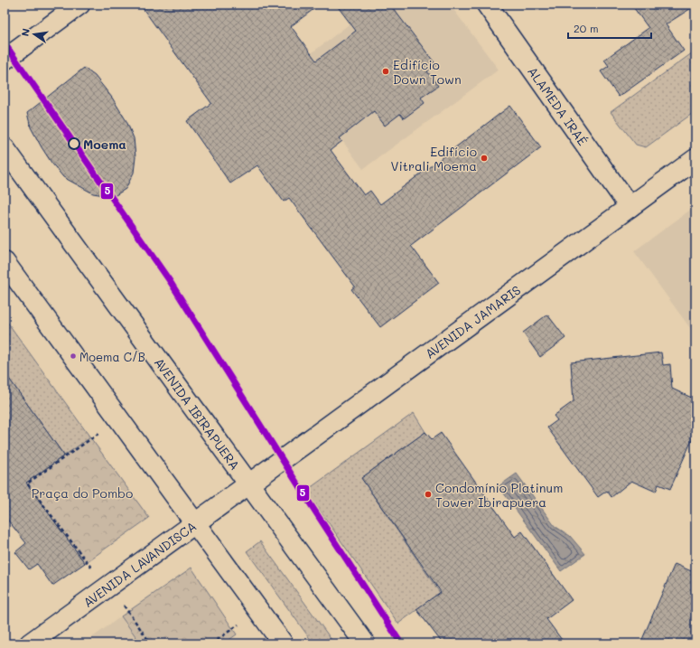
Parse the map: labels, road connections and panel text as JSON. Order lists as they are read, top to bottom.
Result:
{
  "streets": {
    "street": [
      "ALAMEDA IRAÉ",
      "AVENIDA JAMARIS",
      "AVENIDA IBIRAPUERA",
      "AVENIDA LAVANDISCA"
    ]
  },
  "crossings": [
    ["ALAMEDA IRAÉ", "AVENIDA JAMARIS"],
    ["AVENIDA JAMARIS", "AVENIDA IBIRAPUERA"],
    ["AVENIDA JAMARIS", "AVENIDA LAVANDISCA"],
    ["AVENIDA IBIRAPUERA", "AVENIDA LAVANDISCA"]
  ],
  "parks": ["Praça do Pombo"],
  "places": [
    "Edifício Down Town",
    "Moema",
    "Edifício Vitrali Moema",
    "Moema C/B",
    "Condomínio Platinum Tower Ibirapuera"
  ],
  "lines": ["transit line 5"],
  "scale_bar": "20 m",
  "north": "left"
}
